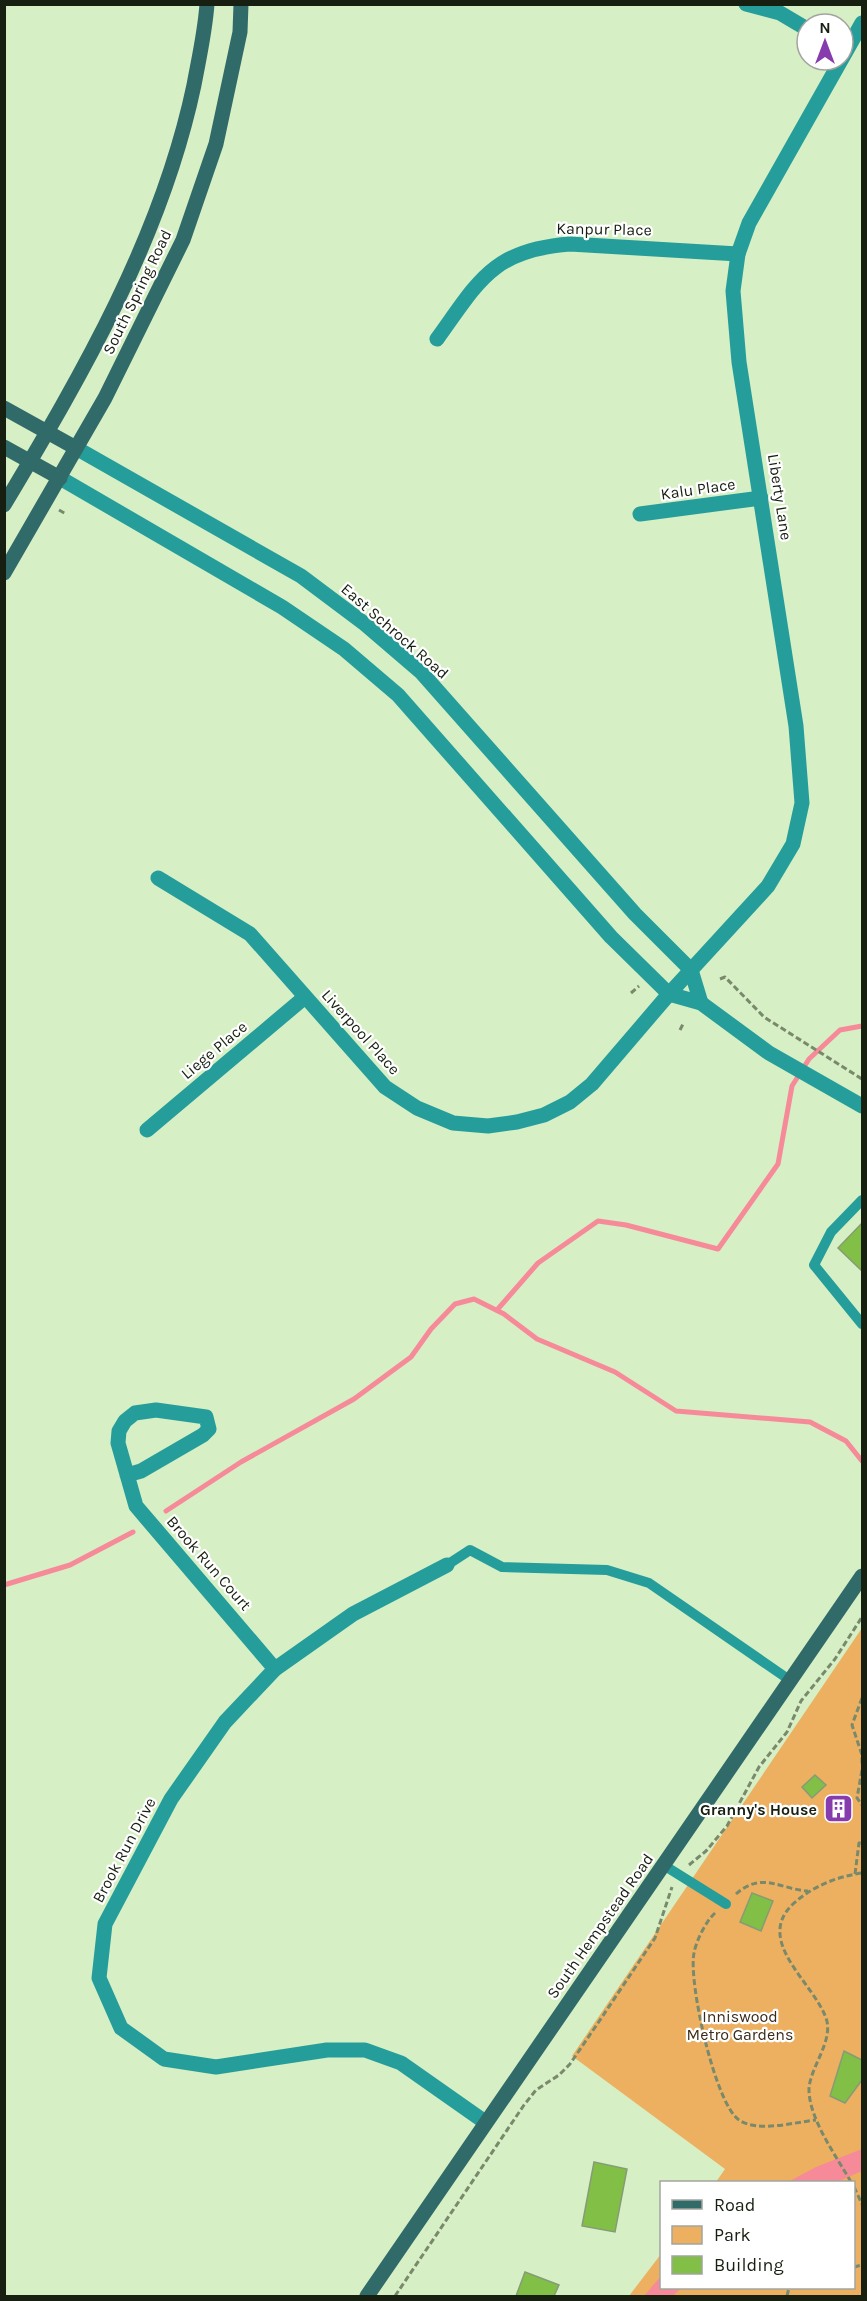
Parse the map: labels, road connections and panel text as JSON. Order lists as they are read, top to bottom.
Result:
{
  "streets": {
    "main road": ["South Spring Road", "East Schrock Road", "South Hempstead Road"],
    "street": [
      "Kanpur Place",
      "Kalu Place",
      "Liberty Lane",
      "Liverpool Place",
      "Liege Place",
      "Brook Run Court",
      "Brook Run Drive"
    ]
  },
  "crossings": [
    ["Kanpur Place", "Liberty Lane"],
    ["South Spring Road", "East Schrock Road"],
    ["Kalu Place", "Liberty Lane"],
    ["Liberty Lane", "East Schrock Road"],
    ["Liberty Lane", "Liverpool Place"],
    ["East Schrock Road", "Liverpool Place"],
    ["Liverpool Place", "Liege Place"],
    ["Brook Run Court", "Brook Run Drive"],
    ["Brook Run Drive", "South Hempstead Road"]
  ],
  "parks": ["Inniswood Metro Gardens"],
  "places": {
    "building": ["Granny's House"]
  },
  "legend": ["Road", "Park", "Building"],
  "north": "top"
}
